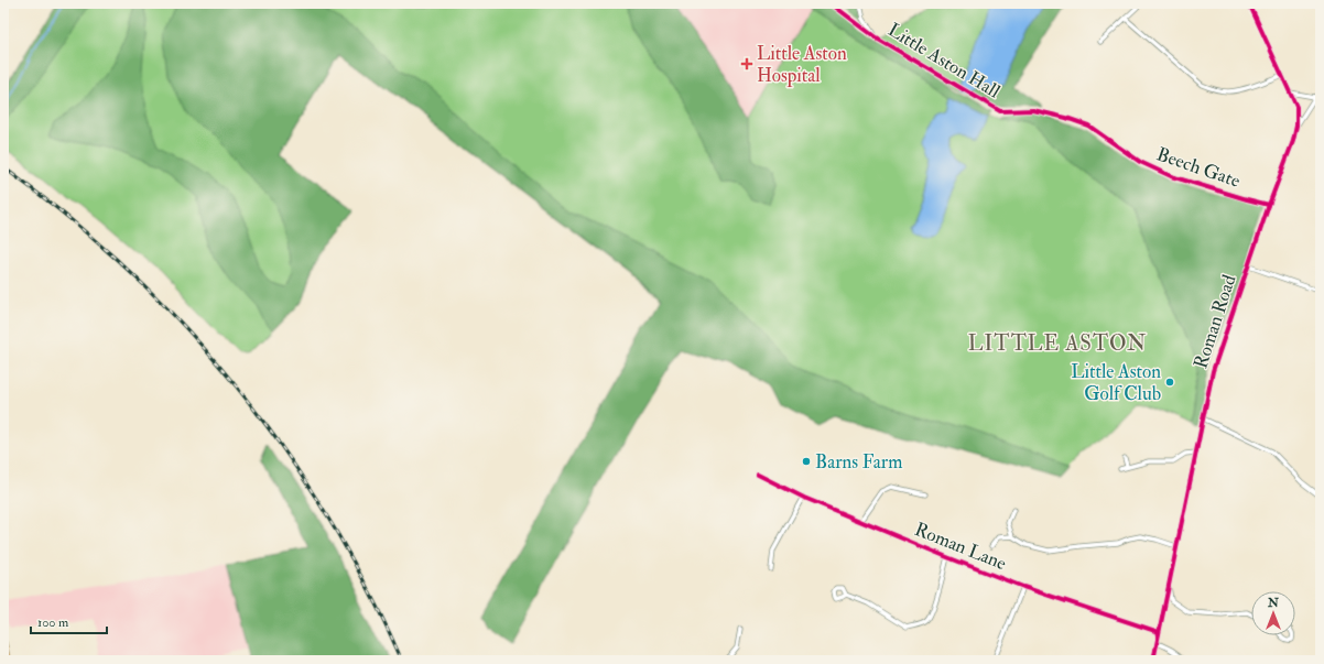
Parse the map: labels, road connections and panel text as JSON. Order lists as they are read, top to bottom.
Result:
{
  "streets": {
    "street": [
      "Little Aston Hall",
      "Beech Gate",
      "Roman Road",
      "Roman Lane"
    ]
  },
  "crossings": [
    ["Little Aston Hall", "Beech Gate"],
    ["Beech Gate", "Roman Road"],
    ["Roman Road", "Roman Lane"]
  ],
  "districts": ["LITTLE ASTON"],
  "places": {
    "health": ["Little Aston Hospital"],
    "other": ["Little Aston Golf Club", "Barns Farm"]
  },
  "scale_bar": "100 m",
  "north": "top"
}
